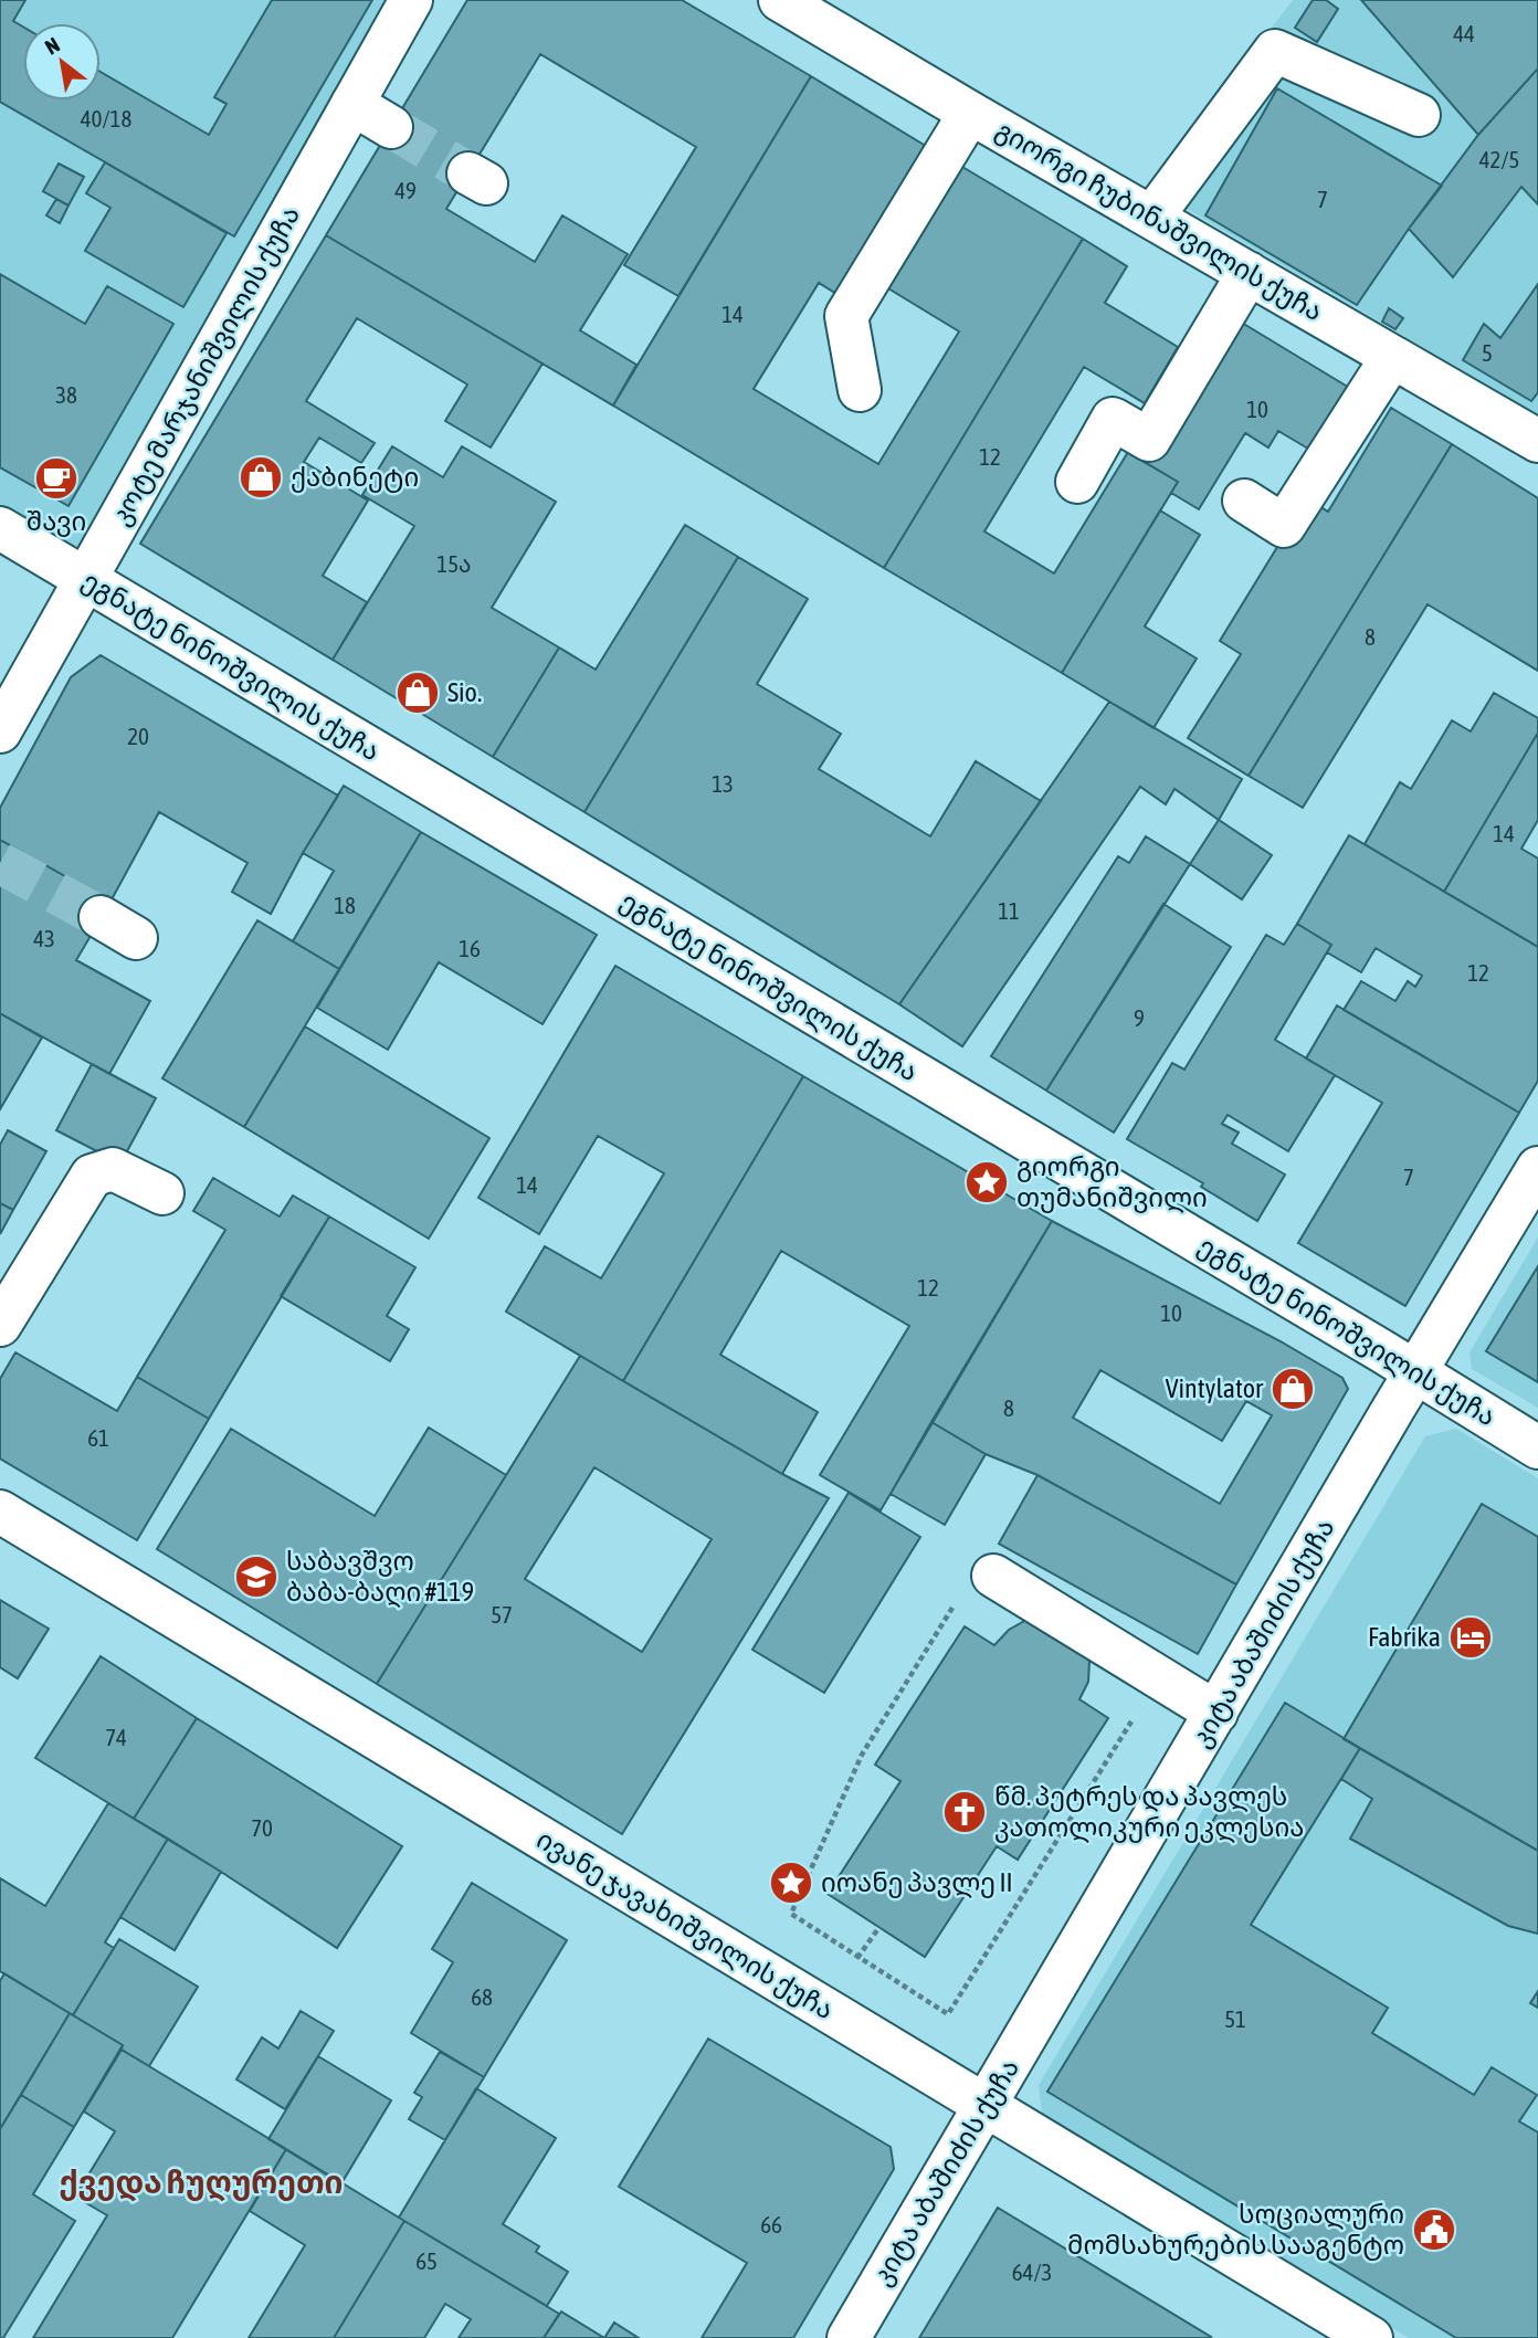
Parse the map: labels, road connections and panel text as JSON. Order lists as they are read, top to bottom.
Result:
{
  "streets": {
    "street": [
      "გიორგი ჩუბინაშვილის ქუჩა",
      "კოტე მარჯანიშვილის ქუჩა",
      "ეგნატე ნინოშვილის ქუჩა",
      "კიტა აბაშიძის ქუჩა",
      "ივანე ჯავახიშვილის ქუჩა"
    ]
  },
  "crossings": [
    ["კოტე მარჯანიშვილის ქუჩა", "ეგნატე ნინოშვილის ქუჩა"],
    ["ეგნატე ნინოშვილის ქუჩა", "კიტა აბაშიძის ქუჩა"],
    ["კიტა აბაშიძის ქუჩა", "ივანე ჯავახიშვილის ქუჩა"]
  ],
  "districts": ["ქვედა ჩუღურეთი"],
  "places": {
    "shop": ["ქაბინეტი", "Sio.", "Vintylator"],
    "cafe": ["შავი"],
    "place": ["გიორგი თუმანიშვილი", "იოანე პავლე II"],
    "school or university": ["საბავშვო ბაბა-ბაღი #119"],
    "hotel": ["Fabrika"],
    "church": ["წმ. პეტრეს და პავლეს კათოლიკური ეკლესია"],
    "public building": ["სოციალური მომსახურების სააგენტო"]
  },
  "house_numbers": [
    "44",
    "40/18",
    "42/5",
    "49",
    "7",
    "14",
    "5",
    "38",
    "10",
    "12",
    "15ა",
    "8",
    "20",
    "13",
    "14",
    "18",
    "11",
    "43",
    "16",
    "12",
    "9",
    "7",
    "14",
    "12",
    "10",
    "8",
    "61",
    "57",
    "74",
    "70",
    "68",
    "51",
    "66",
    "65",
    "64/3"
  ],
  "north": "top left"
}
